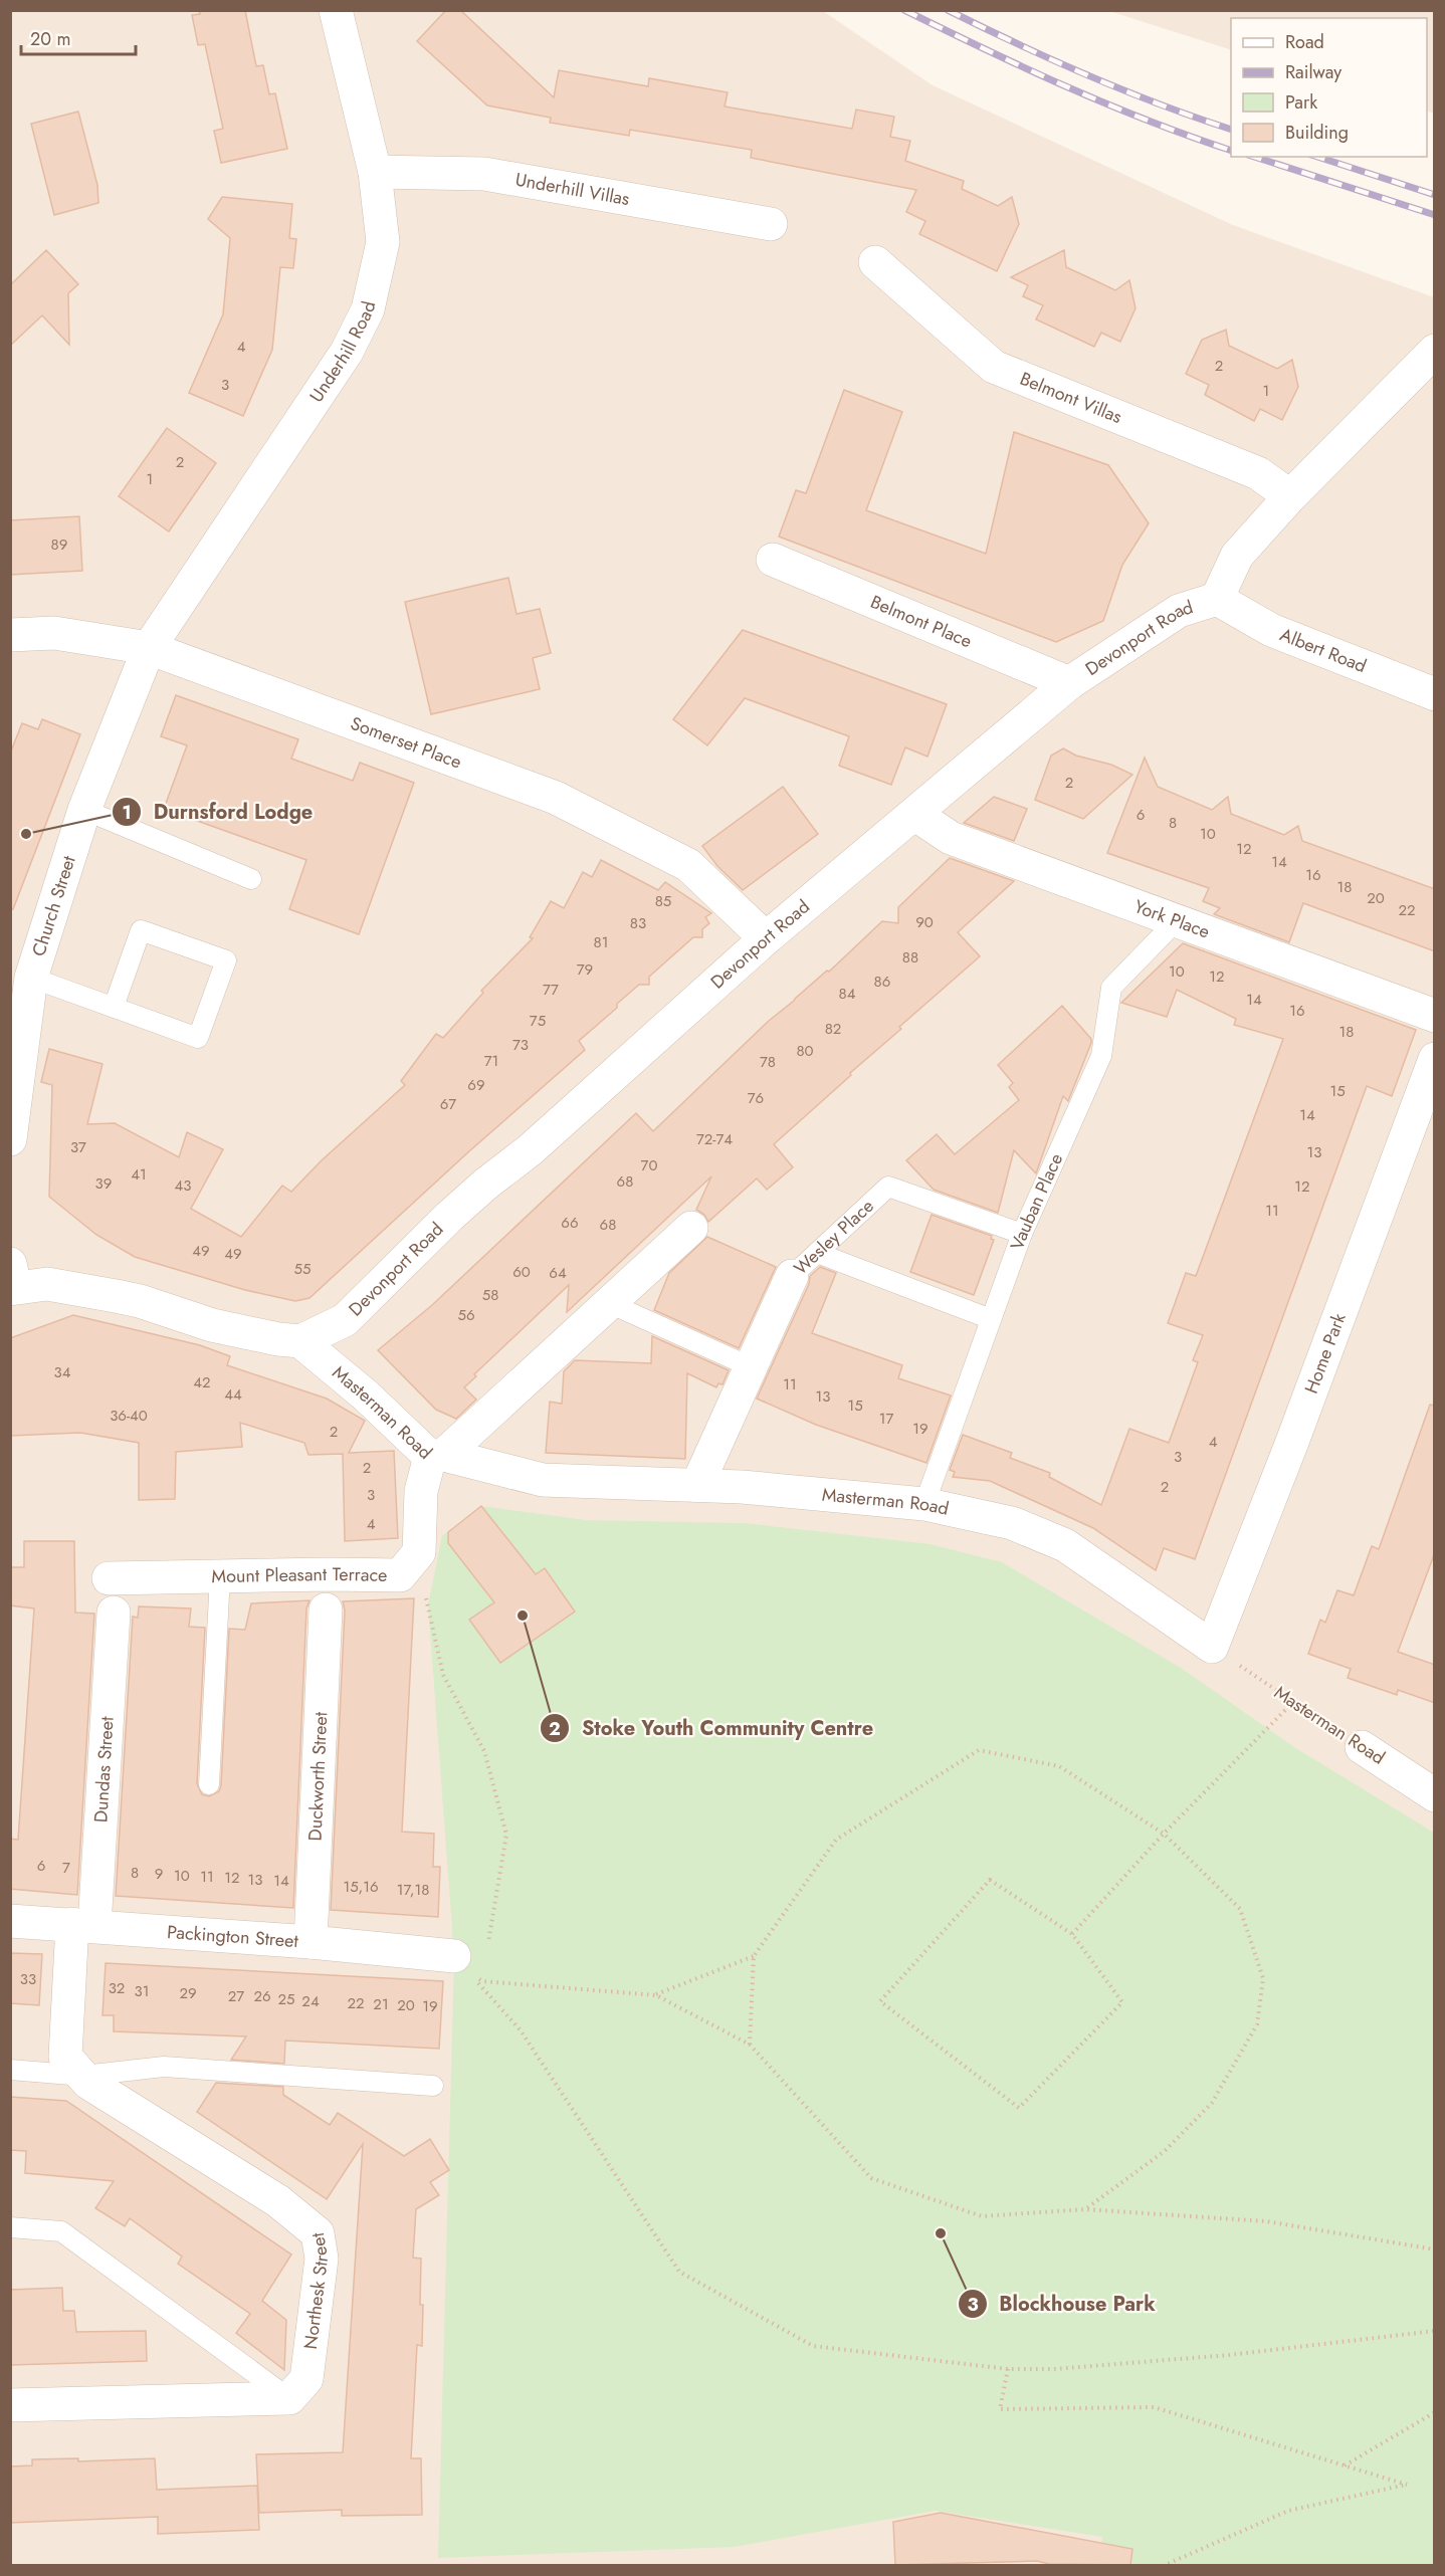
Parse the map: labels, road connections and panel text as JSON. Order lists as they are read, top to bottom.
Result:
{
  "streets": {
    "street": [
      "Underhill Villas",
      "Underhill Road",
      "Belmont Villas",
      "Belmont Place",
      "Devonport Road",
      "Albert Road",
      "Somerset Place",
      "Church Street",
      "York Place",
      "Wesley Place",
      "Home Park",
      "Masterman Road",
      "Mount Pleasant Terrace",
      "Dundas Street",
      "Duckworth Street",
      "Packington Street",
      "Northesk Street"
    ],
    "lane": ["Vauban Place"]
  },
  "crossings": [
    ["Underhill Villas", "Underhill Road"],
    ["Underhill Road", "Somerset Place"],
    ["Underhill Road", "Church Street"],
    ["Belmont Villas", "Devonport Road"],
    ["Belmont Place", "Devonport Road"],
    ["Devonport Road", "Albert Road"],
    ["Devonport Road", "Somerset Place"],
    ["Devonport Road", "York Place"],
    ["Devonport Road", "Masterman Road"],
    ["Somerset Place", "Church Street"],
    ["York Place", "Vauban Place"],
    ["Vauban Place", "Wesley Place"],
    ["Vauban Place", "Masterman Road"],
    ["Wesley Place", "Masterman Road"],
    ["Home Park", "Masterman Road"],
    ["Masterman Road", "Mount Pleasant Terrace"],
    ["Dundas Street", "Packington Street"],
    ["Dundas Street", "Northesk Street"],
    ["Duckworth Street", "Packington Street"],
    ["Packington Street", "Northesk Street"]
  ],
  "places": ["Durnsford Lodge", "Stoke Youth Community Centre", "Blockhouse Park"],
  "house_numbers": [
    "4",
    "2",
    "3",
    "1",
    "2",
    "1",
    "89",
    "2",
    "6",
    "8",
    "10",
    "12",
    "14",
    "16",
    "18",
    "20",
    "85",
    "22",
    "90",
    "83",
    "81",
    "88",
    "79",
    "10",
    "12",
    "86",
    "77",
    "84",
    "14",
    "16",
    "75",
    "82",
    "18",
    "73",
    "80",
    "71",
    "78",
    "69",
    "15",
    "76",
    "67",
    "14",
    "72-74",
    "37",
    "13",
    "70",
    "41",
    "68",
    "39",
    "43",
    "12",
    "11",
    "66",
    "68",
    "49",
    "49",
    "55",
    "60",
    "64",
    "58",
    "56",
    "34",
    "42",
    "11",
    "44",
    "13",
    "15",
    "36-40",
    "17",
    "19",
    "2",
    "4",
    "3",
    "2",
    "2",
    "3",
    "4",
    "6",
    "7",
    "8",
    "9",
    "10",
    "11",
    "12",
    "13",
    "14",
    "15,16",
    "17,18",
    "33",
    "32",
    "31",
    "29",
    "27",
    "26",
    "25",
    "24",
    "22",
    "21",
    "20",
    "19"
  ],
  "legend": [
    "Road",
    "Railway",
    "Park",
    "Building"
  ],
  "scale_bar": "20 m"
}
